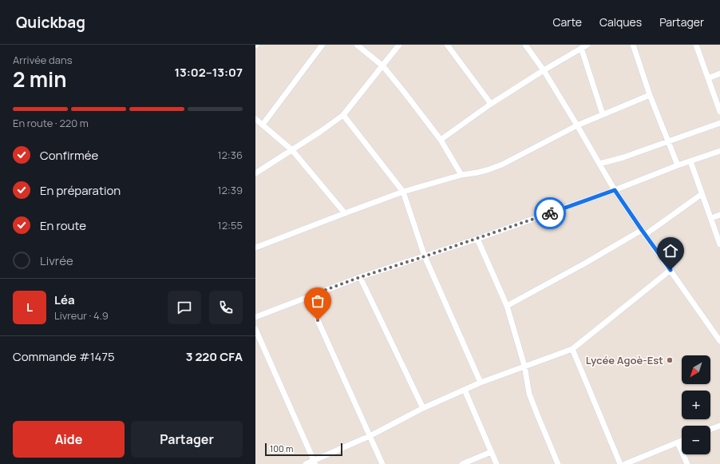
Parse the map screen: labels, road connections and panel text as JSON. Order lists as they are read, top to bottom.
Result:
{
  "places": ["Lycée Agoè-Est"],
  "scale_bar": "100 m",
  "north": "bottom left",
  "page": {
    "header": "Quickbag",
    "nav": ["Carte", "Calques", "Partager"],
    "heading": ["2 min", "Arrivée dans", "13:02–13:07"],
    "panel": [
      "Léa",
      "Livreur · 4.9",
      "Commande #1475",
      "3 220 CFA"
    ],
    "bar": "En route · 220 m",
    "list": [
      ["Confirmée", "12:36"],
      ["En préparation", "12:39"],
      ["En route", "12:55"],
      "Livrée"
    ],
    "round": "L",
    "map_buttons": ["+", "−"],
    "buttons": ["Aide", "Partager"],
    "scale": "100 m"
  }
}
